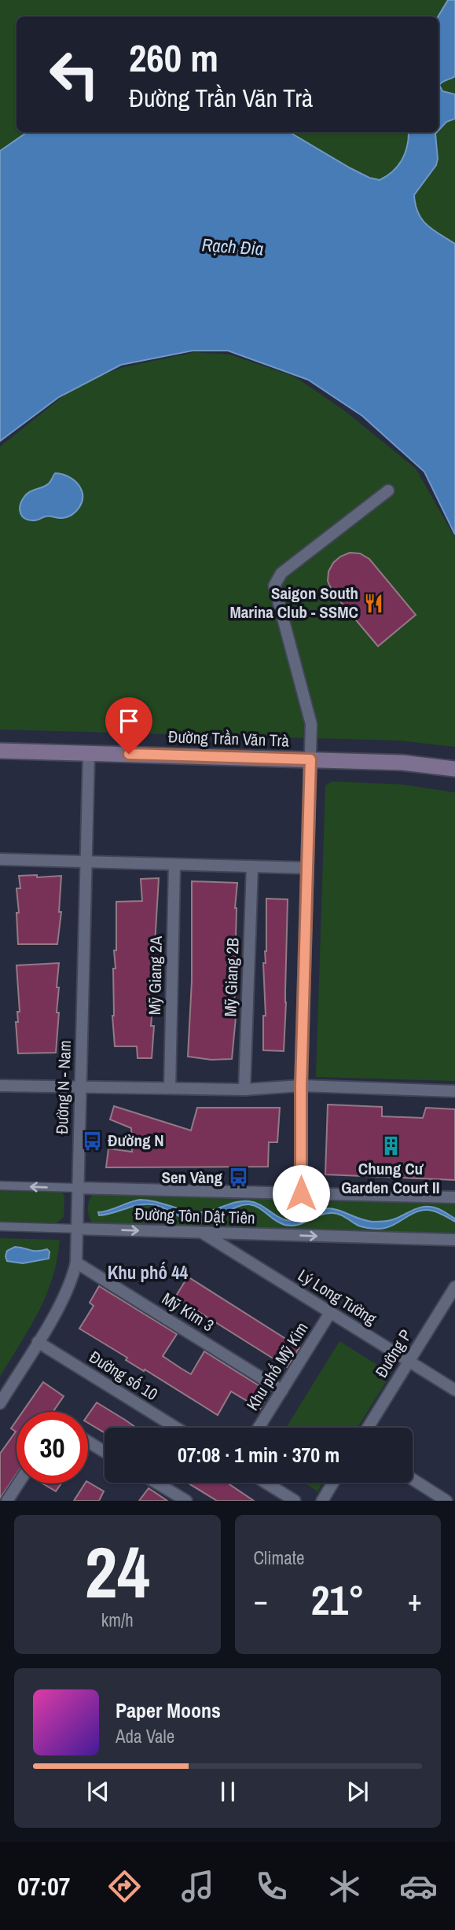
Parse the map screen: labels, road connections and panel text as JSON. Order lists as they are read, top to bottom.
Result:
{
  "streets": {
    "main road": ["Đường Trần Văn Trà"],
    "street": [
      "Mỹ Giang 2A",
      "Mỹ Giang 2B",
      "Đường N - Nam",
      "Đường Tôn Dật Tiên",
      "Lý Long Tường",
      "Mỹ Kim 3",
      "Đường P",
      "Khu phố Mỹ Kim",
      "Đường số 10"
    ]
  },
  "crossings": [
    ["Đường Trần Văn Trà", "Đường N - Nam"],
    ["Đường N - Nam", "Đường Tôn Dật Tiên"],
    ["Đường N - Nam", "Mỹ Kim 3"],
    ["Đường N - Nam", "Đường số 10"],
    ["Đường Tôn Dật Tiên", "Lý Long Tường"],
    ["Lý Long Tường", "Đường P"],
    ["Lý Long Tường", "Khu phố Mỹ Kim"],
    ["Mỹ Kim 3", "Khu phố Mỹ Kim"]
  ],
  "districts": ["Khu phố 44"],
  "water": ["Rạch Đỉa"],
  "places": {
    "restaurant": ["Saigon South Marina Club - SSMC"],
    "bus stop": ["Đường N", "Sen Vàng"],
    "building": ["Chung Cư Garden Court II"]
  },
  "page": {
    "turn": ["260 m", "Đường Trần Văn Trà"],
    "limit": "30",
    "trip": "07:08 · 1 min · 370 m",
    "tile": [
      ["24", "km/h"],
      "Climate"
    ],
    "heat": ["−", "21°", "+"],
    "song": ["Paper Moons", "Ada Vale"],
    "tabs": "07:07"
  }
}
